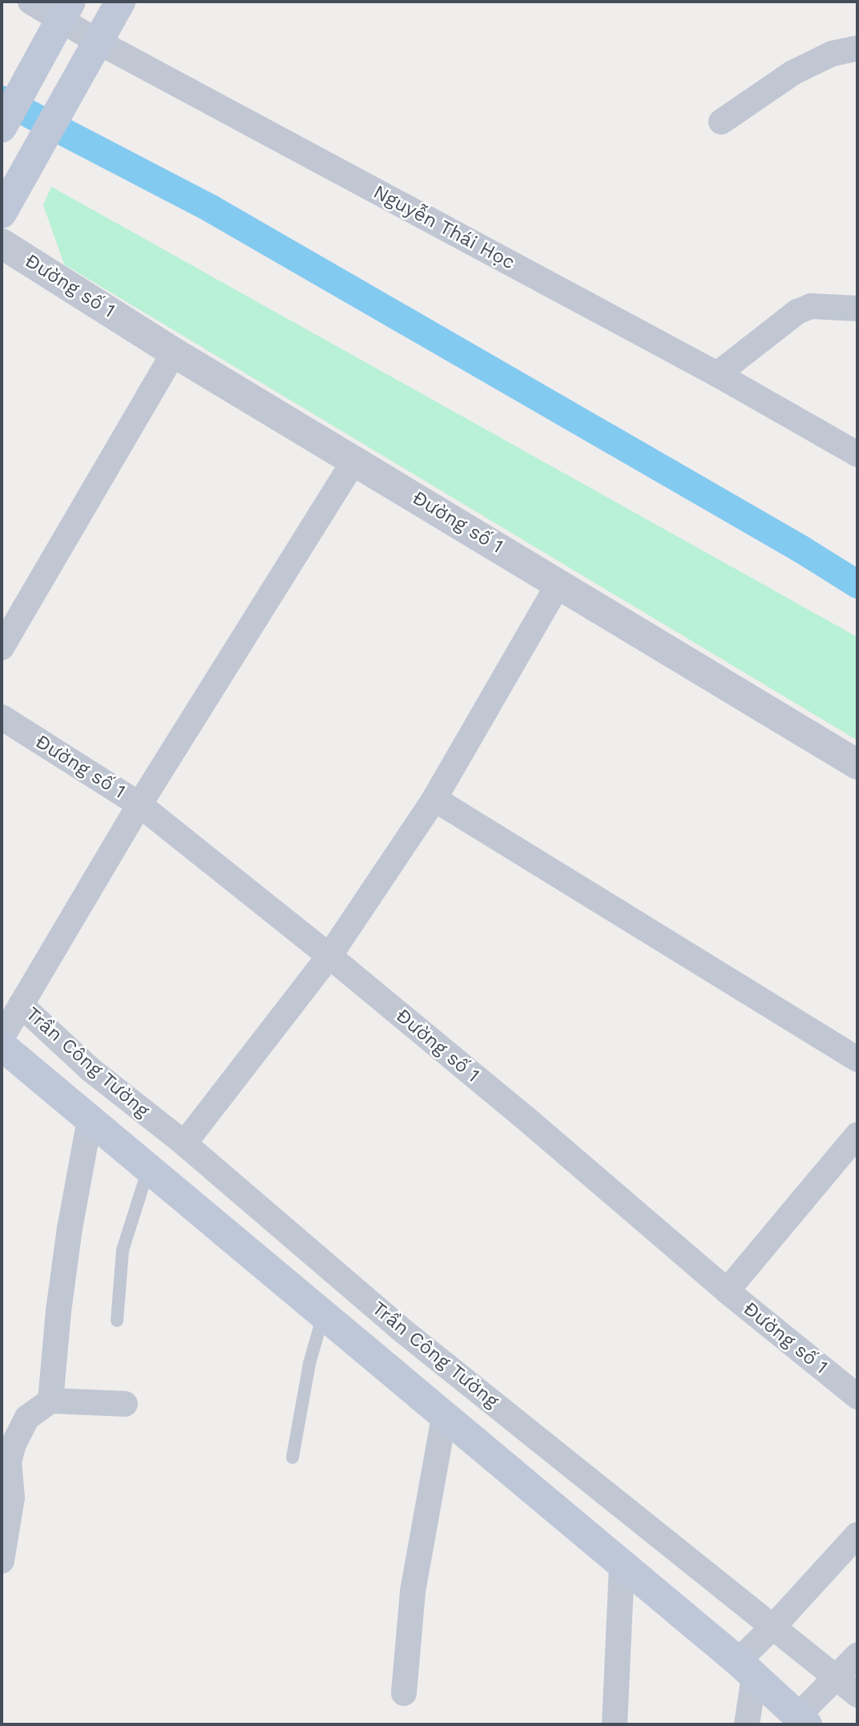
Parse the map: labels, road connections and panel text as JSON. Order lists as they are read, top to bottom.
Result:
{
  "streets": {
    "main road": ["Trần Công Tường"],
    "street": ["Nguyễn Thái Học", "Đường số 1"]
  }
}
